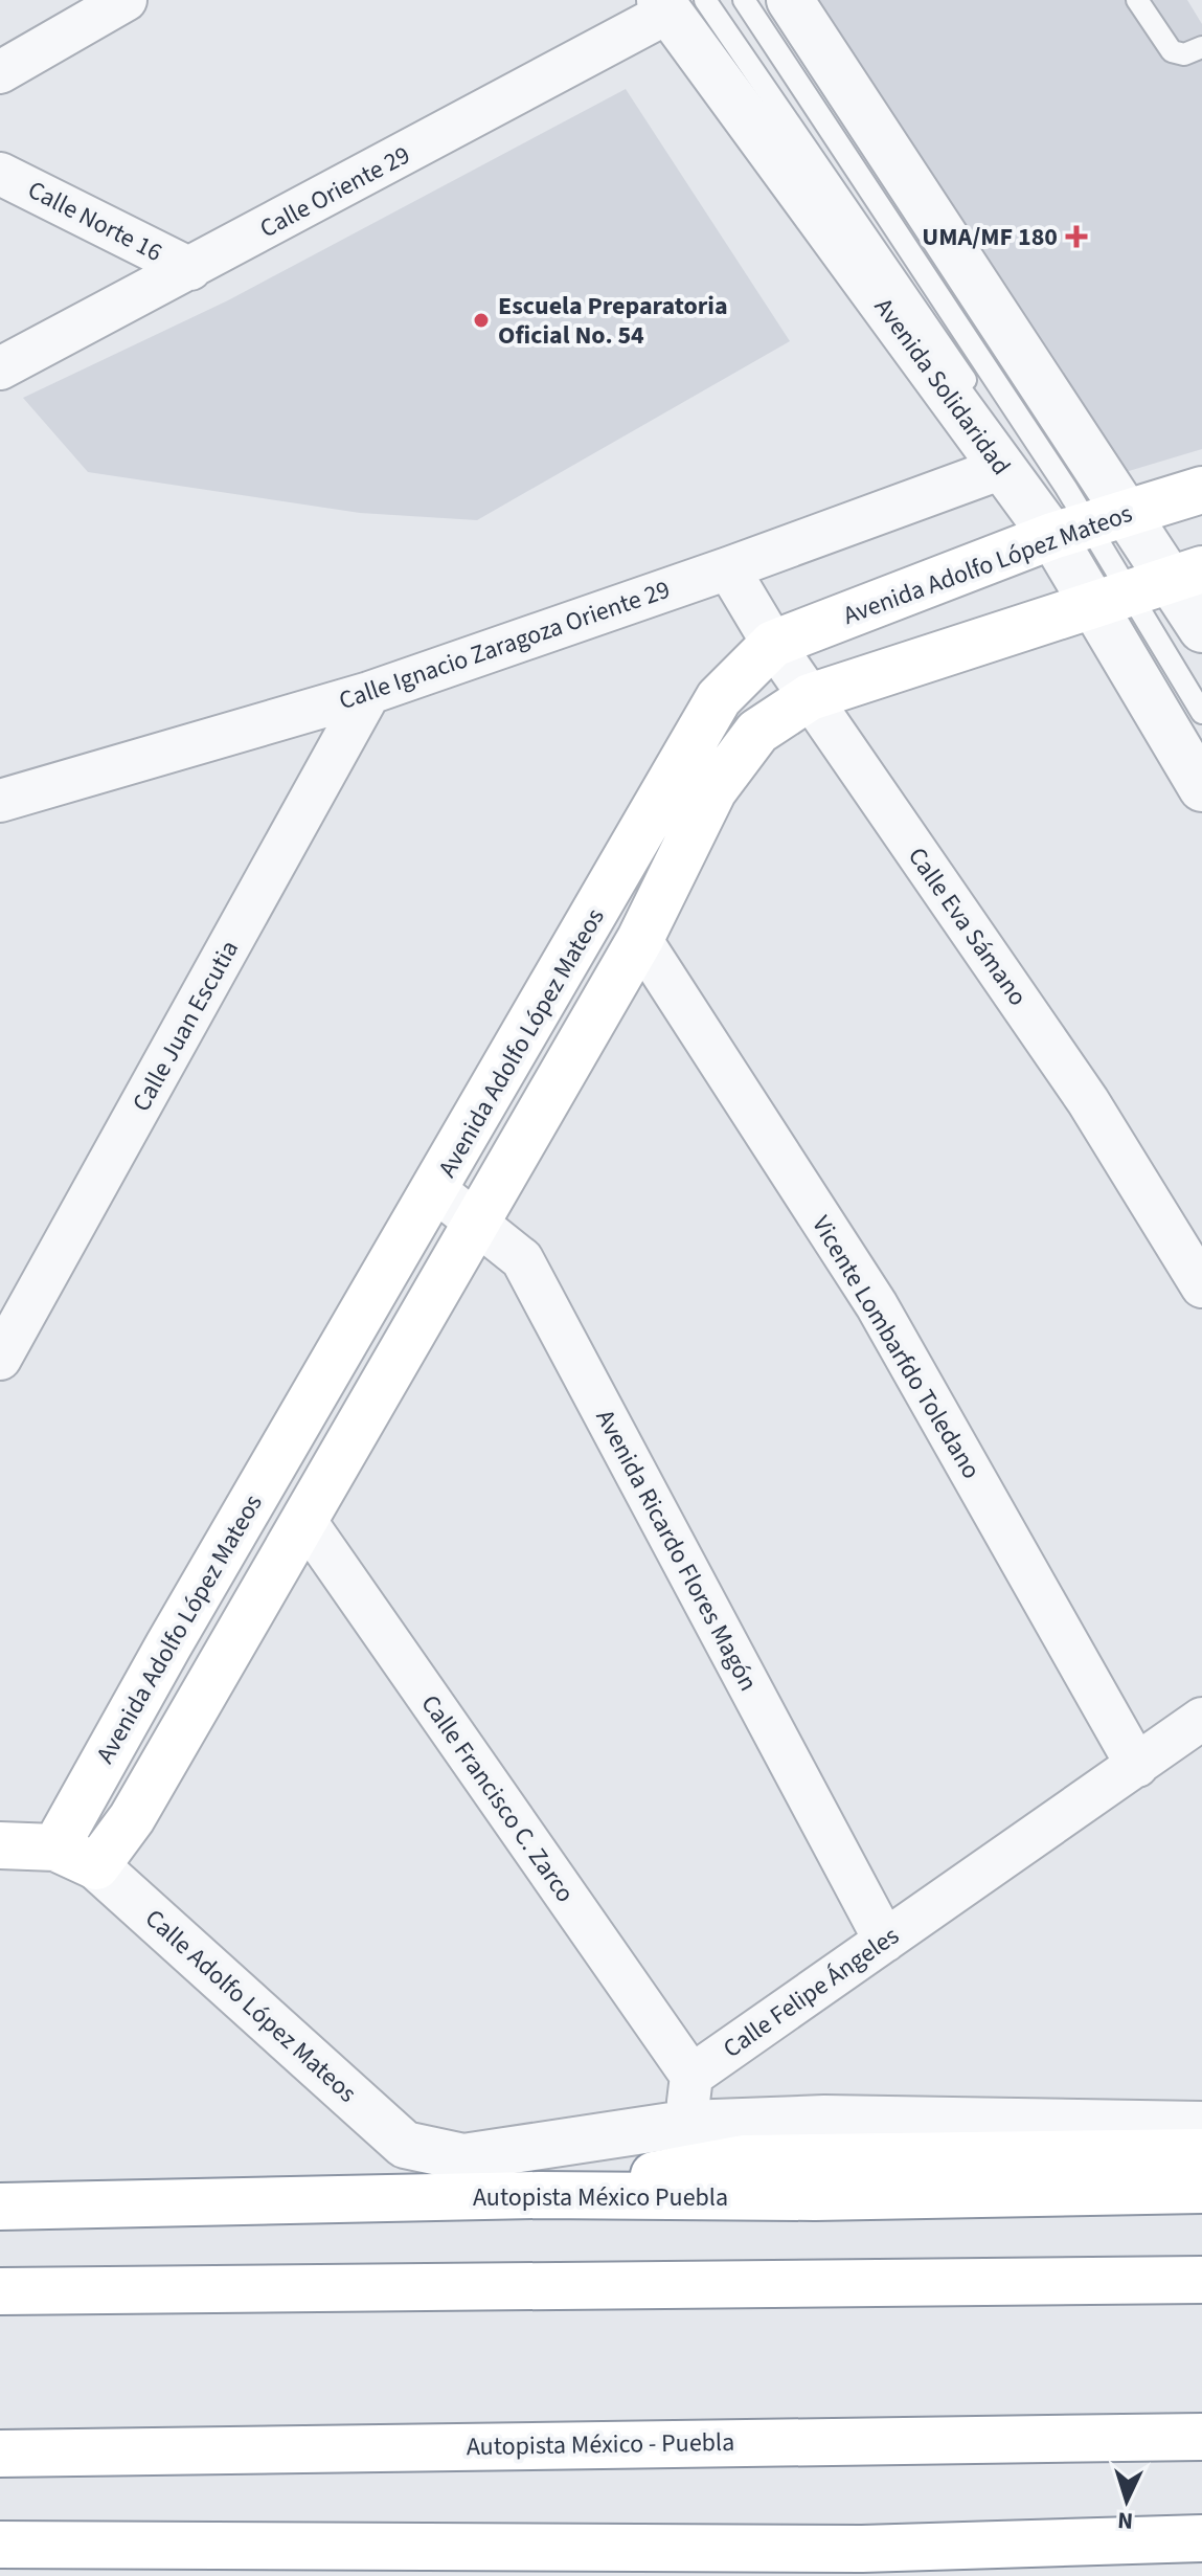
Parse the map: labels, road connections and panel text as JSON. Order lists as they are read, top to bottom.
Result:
{
  "streets": {
    "main road": ["Avenida Adolfo López Mateos", "Autopista México Puebla", "Autopista México - Puebla"],
    "street": [
      "Calle Oriente 29",
      "Calle Norte 16",
      "Avenida Solidaridad",
      "Calle Ignacio Zaragoza Oriente 29",
      "Calle Eva Sámano",
      "Calle Juan Escutia",
      "Vicente Lombarfdo Toledano",
      "Avenida Ricardo Flores Magón",
      "Calle Francisco C. Zarco",
      "Calle Felipe Ángeles",
      "Calle Adolfo López Mateos"
    ]
  },
  "crossings": [
    ["Calle Oriente 29", "Calle Norte 16"],
    ["Calle Oriente 29", "Avenida Solidaridad"],
    ["Avenida Solidaridad", "Avenida Adolfo López Mateos"],
    ["Avenida Solidaridad", "Calle Ignacio Zaragoza Oriente 29"],
    ["Avenida Adolfo López Mateos", "Calle Eva Sámano"],
    ["Avenida Adolfo López Mateos", "Vicente Lombarfdo Toledano"],
    ["Avenida Adolfo López Mateos", "Avenida Ricardo Flores Magón"],
    ["Avenida Adolfo López Mateos", "Calle Francisco C. Zarco"],
    ["Avenida Adolfo López Mateos", "Calle Adolfo López Mateos"],
    ["Calle Ignacio Zaragoza Oriente 29", "Calle Eva Sámano"],
    ["Calle Ignacio Zaragoza Oriente 29", "Calle Juan Escutia"],
    ["Vicente Lombarfdo Toledano", "Calle Felipe Ángeles"],
    ["Avenida Ricardo Flores Magón", "Calle Felipe Ángeles"],
    ["Calle Francisco C. Zarco", "Calle Felipe Ángeles"]
  ],
  "places": {
    "health": ["UMA/MF 180"],
    "other": ["Escuela Preparatoria Oficial No. 54"]
  },
  "north": "bottom"
}
